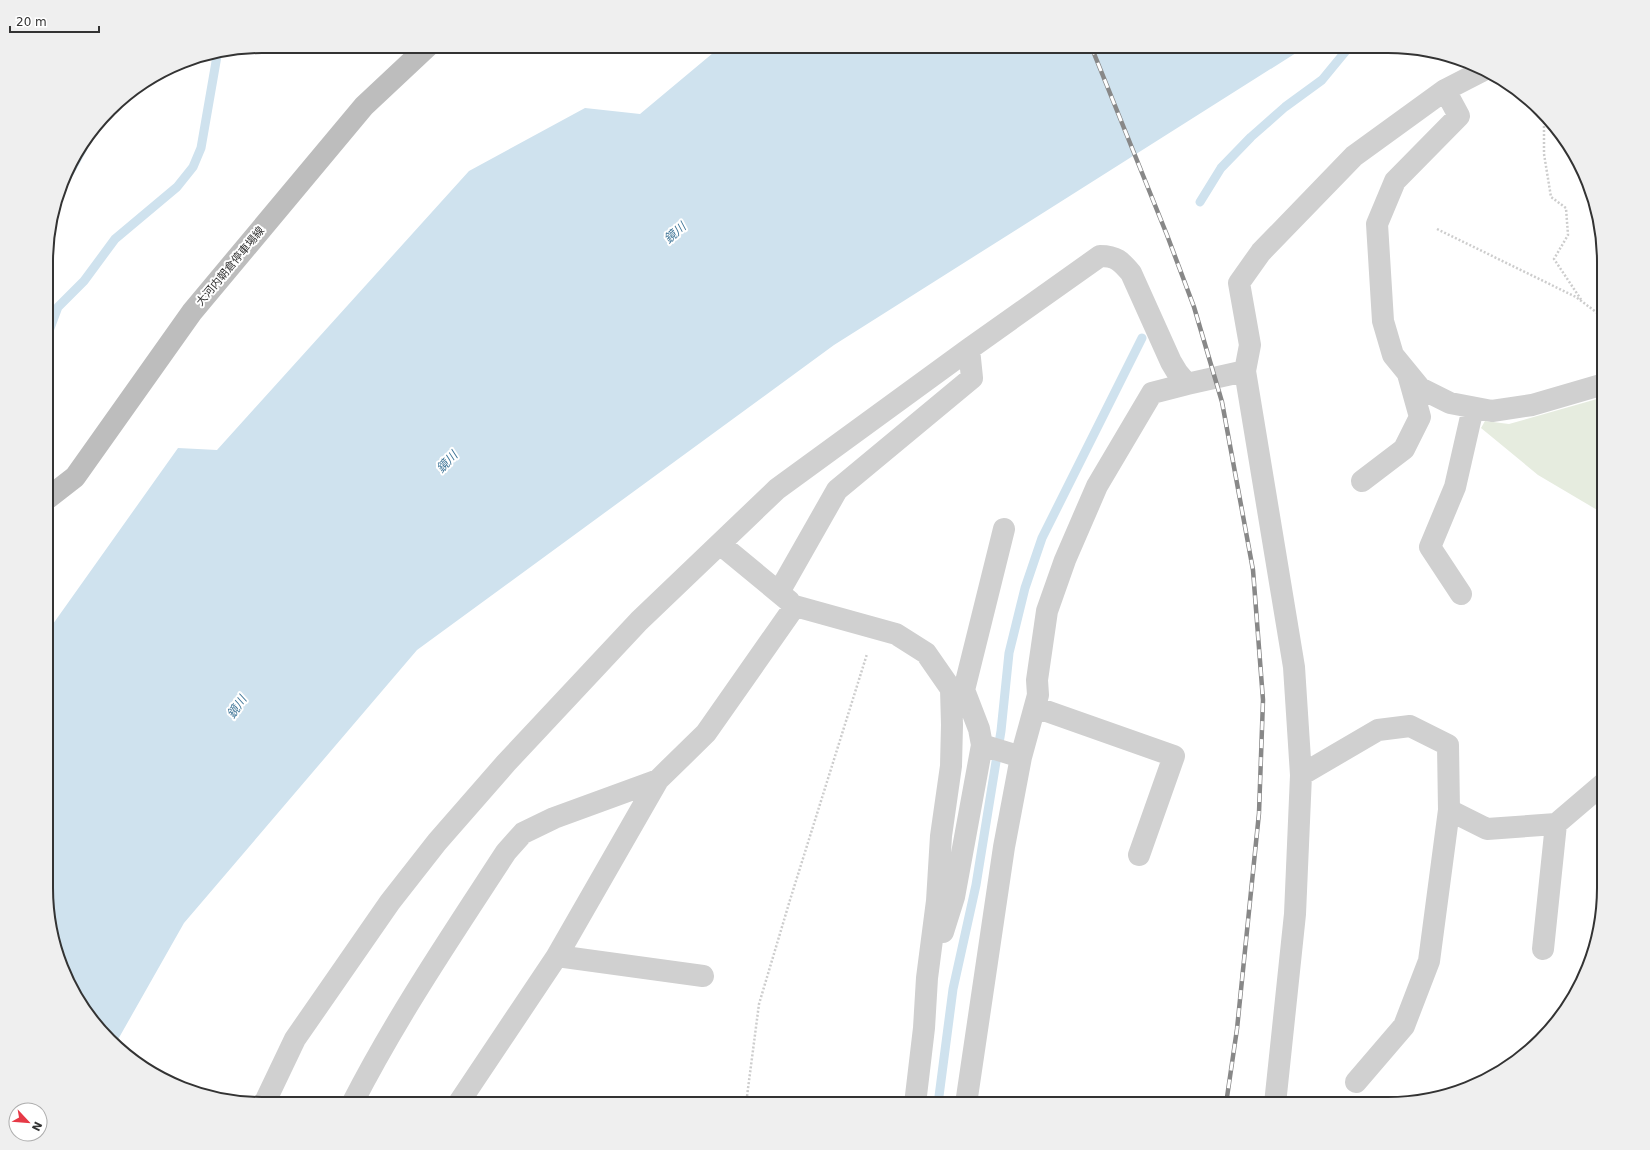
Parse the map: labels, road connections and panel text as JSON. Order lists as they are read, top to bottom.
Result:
{
  "streets": {
    "main road": ["大河内朝倉停車場線"]
  },
  "water": ["鏡川"],
  "scale_bar": "20 m",
  "north": "bottom right"
}
